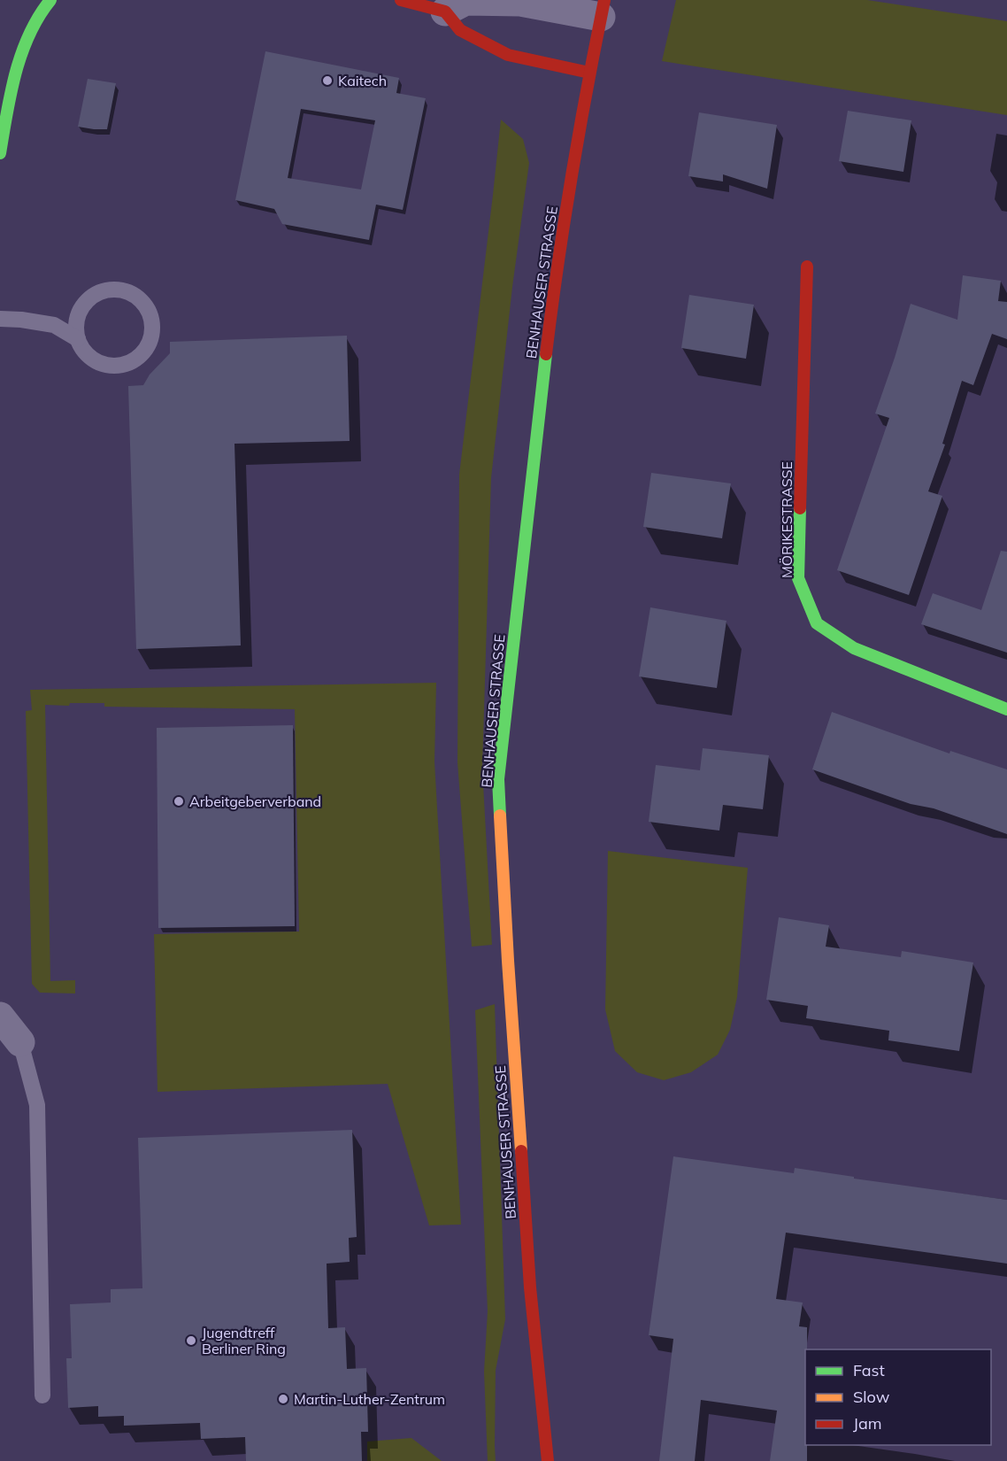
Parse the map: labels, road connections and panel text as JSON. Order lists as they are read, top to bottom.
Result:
{
  "streets": {
    "main road": ["BENHAUSER STRASSE", "MÖRIKESTRASSE"]
  },
  "places": [
    "Kaitech",
    "Arbeitgeberverband",
    "Jugendtreff Berliner Ring",
    "Martin-Luther-Zentrum"
  ],
  "legend": ["Fast", "Slow", "Jam"]
}
